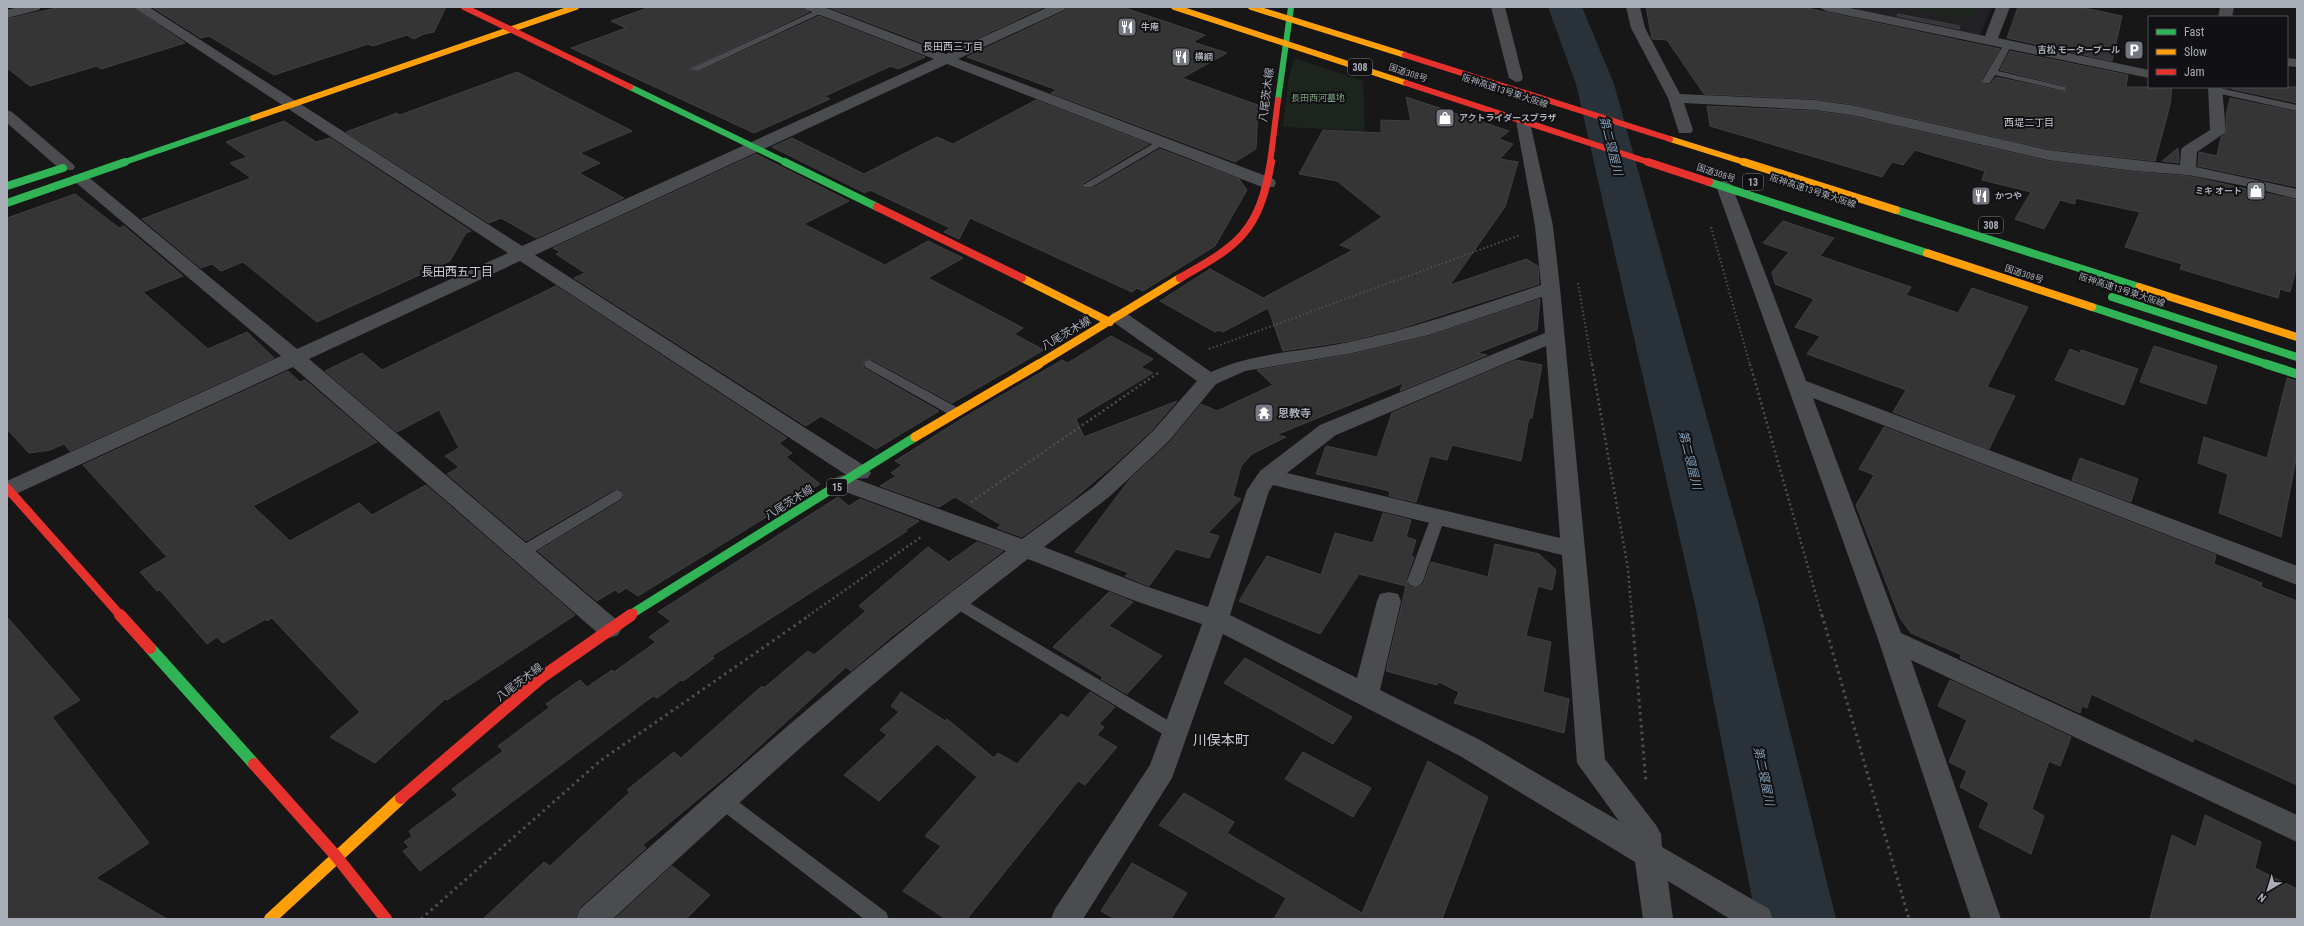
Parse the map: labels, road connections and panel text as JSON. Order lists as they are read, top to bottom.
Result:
{
  "streets": {
    "main road": [
      "308",
      "国道308号",
      "阪神高速13号東大阪線",
      "八尾茨木線",
      "13",
      "15"
    ]
  },
  "crossings": [
    ["国道308号", "八尾茨木線"]
  ],
  "districts": [
    "長田西三丁目",
    "西堤二丁目",
    "長田西五丁目",
    "川俣本町"
  ],
  "water": ["第二寝屋川"],
  "parks": ["長田西河墓地"],
  "places": {
    "restaurant": ["牛庵", "横綱", "かつや"],
    "parking": ["吉松 モータープール"],
    "shop": ["アクトライダースプラザ", "ミキ オート"],
    "temple": ["恩教寺"]
  },
  "legend": ["Fast", "Slow", "Jam"],
  "north": "bottom left"
}
